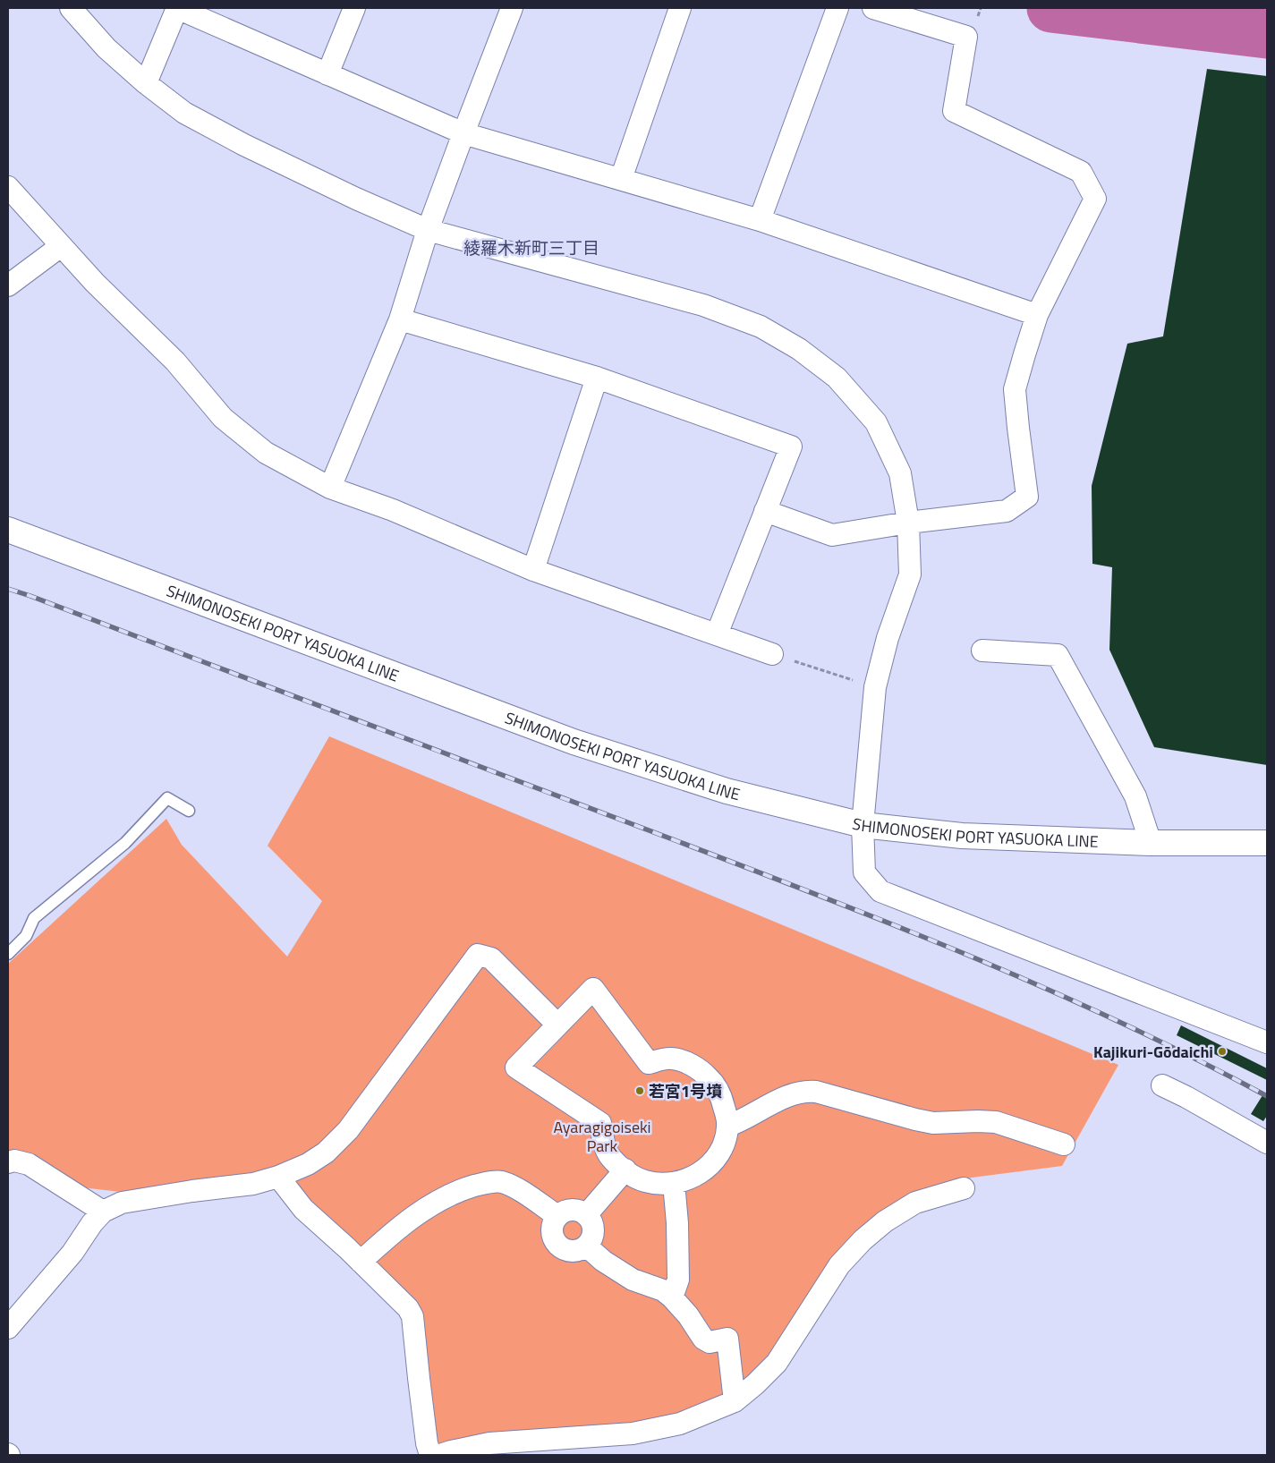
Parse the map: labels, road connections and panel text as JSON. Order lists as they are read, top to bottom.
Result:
{
  "streets": {
    "main road": ["SHIMONOSEKI PORT YASUOKA LINE"]
  },
  "districts": ["綾羅木新町三丁目"],
  "parks": ["Ayaragigoiseki Park"],
  "places": ["Kajikuri-Gōdaichi", "若宮1号墳"]
}
